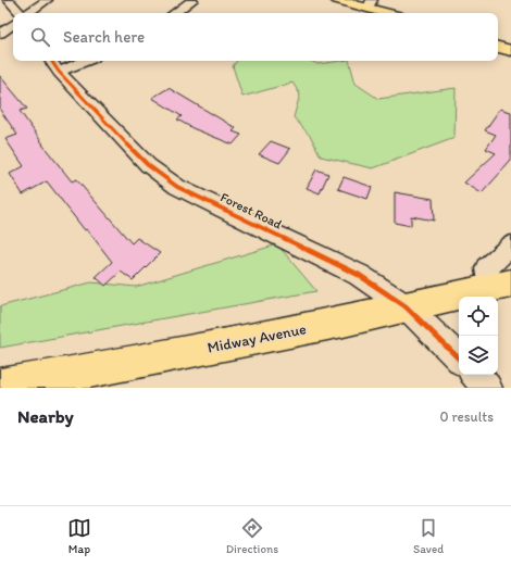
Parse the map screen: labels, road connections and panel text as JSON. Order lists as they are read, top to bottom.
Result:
{
  "streets": {
    "main road": ["Midway Avenue"],
    "street": ["Forest Road"]
  },
  "crossings": [
    ["Forest Road", "Midway Avenue"]
  ],
  "page": {
    "search": "Search here",
    "heading": ["Nearby", "0 results"],
    "nav": ["Map", "Directions", "Saved"]
  }
}
